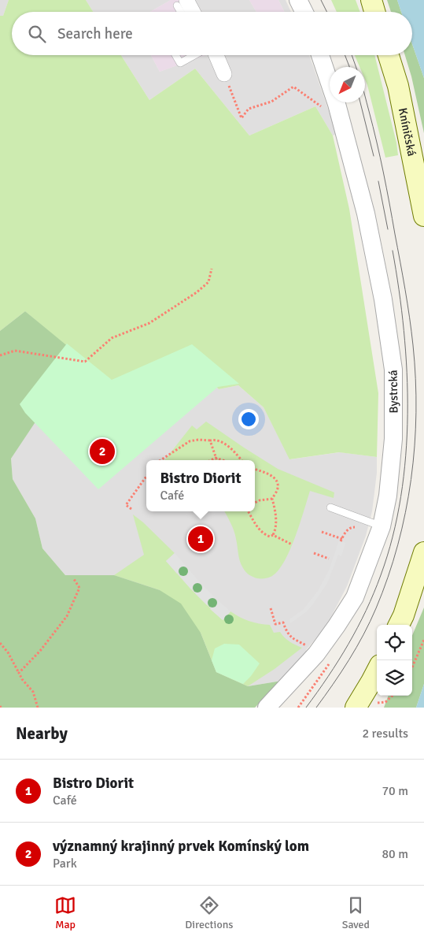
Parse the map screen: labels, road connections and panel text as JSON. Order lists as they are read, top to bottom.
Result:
{
  "streets": {
    "main road": ["Kníničská"],
    "street": ["Bystrcká"]
  },
  "north": "bottom left",
  "page": {
    "search": "Search here",
    "pins": ["2", "1"],
    "popup": ["Bistro Diorit", "Café"],
    "heading": ["Nearby", "2 results"],
    "list": [
      {
        "mark": "1",
        "name": "Bistro Diorit",
        "note": "Café",
        "value": "70 m"
      },
      {
        "mark": "2",
        "name": "významný krajinný prvek Komínský lom",
        "note": "Park",
        "value": "80 m"
      }
    ],
    "nav": ["Map", "Directions", "Saved"]
  }
}
